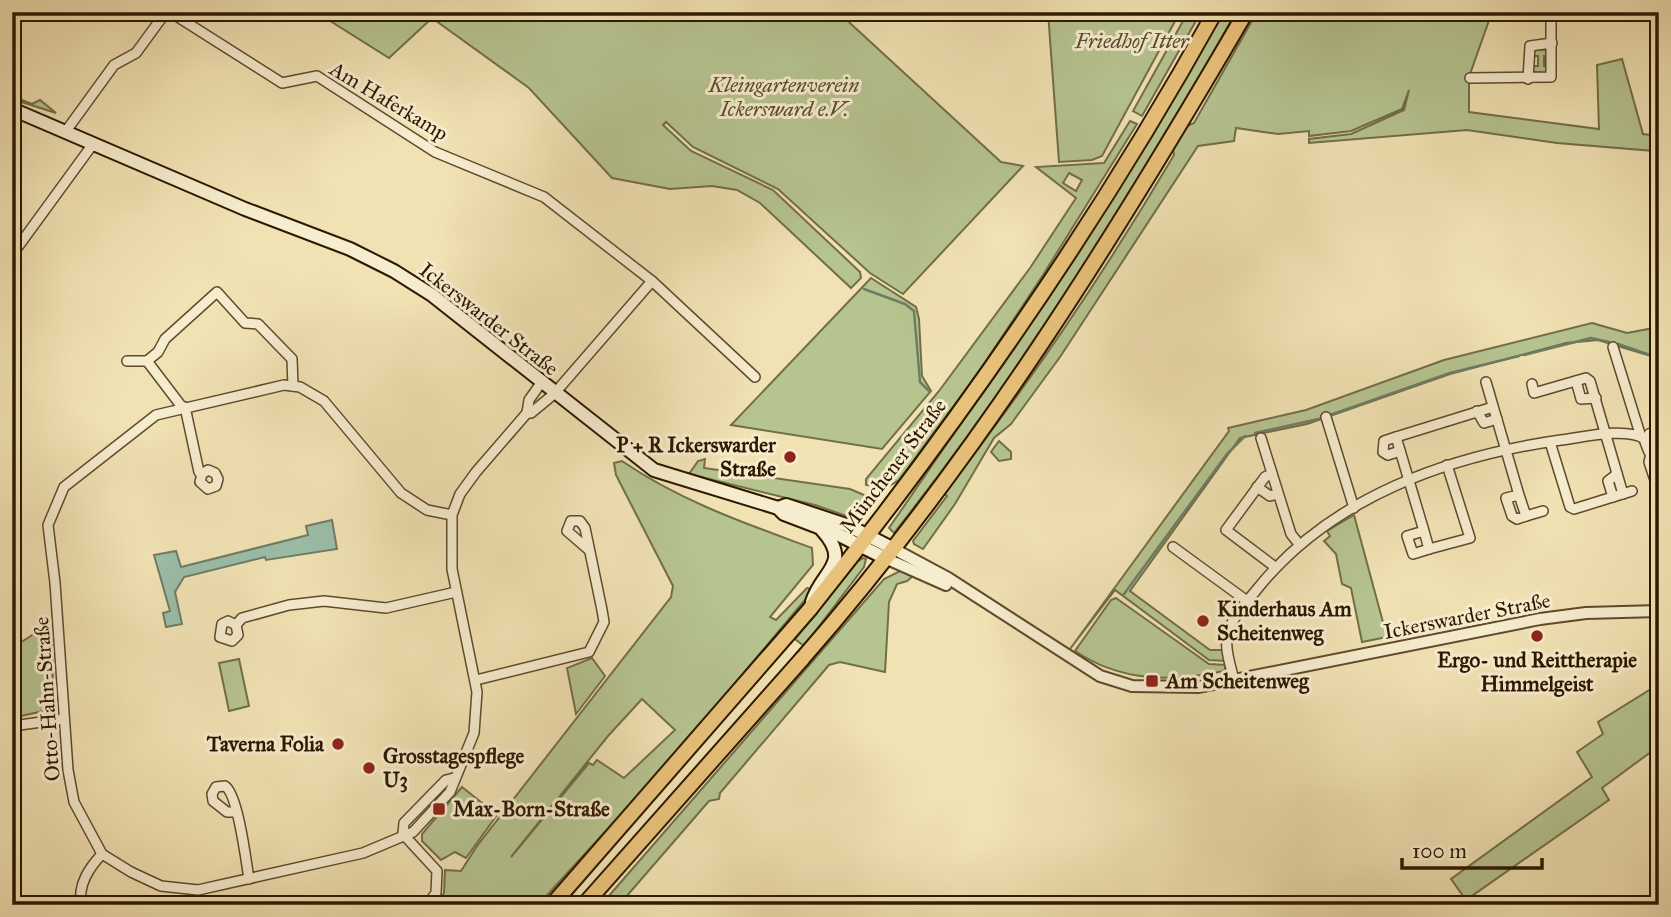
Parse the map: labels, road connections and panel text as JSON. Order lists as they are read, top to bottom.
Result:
{
  "streets": {
    "main road": ["Ickerswarder Straße", "Münchener Straße"],
    "street": ["Am Haferkamp", "Otto-Hahn-Straße"]
  },
  "crossings": [
    ["Am Haferkamp", "Ickerswarder Straße"],
    ["Ickerswarder Straße", "Münchener Straße"]
  ],
  "parks": ["Friedhof Itter", "Kleingartenverein Ickersward e.V."],
  "places": {
    "other": [
      "P + R Ickerswarder Straße",
      "Kinderhaus Am Scheitenweg",
      "Ergo- und Reittherapie Himmelgeist",
      "Taverna Folia",
      "Grosstagespflege U3"
    ],
    "transit": ["Am Scheitenweg", "Max-Born-Straße"]
  },
  "scale_bar": "100 m"
}
